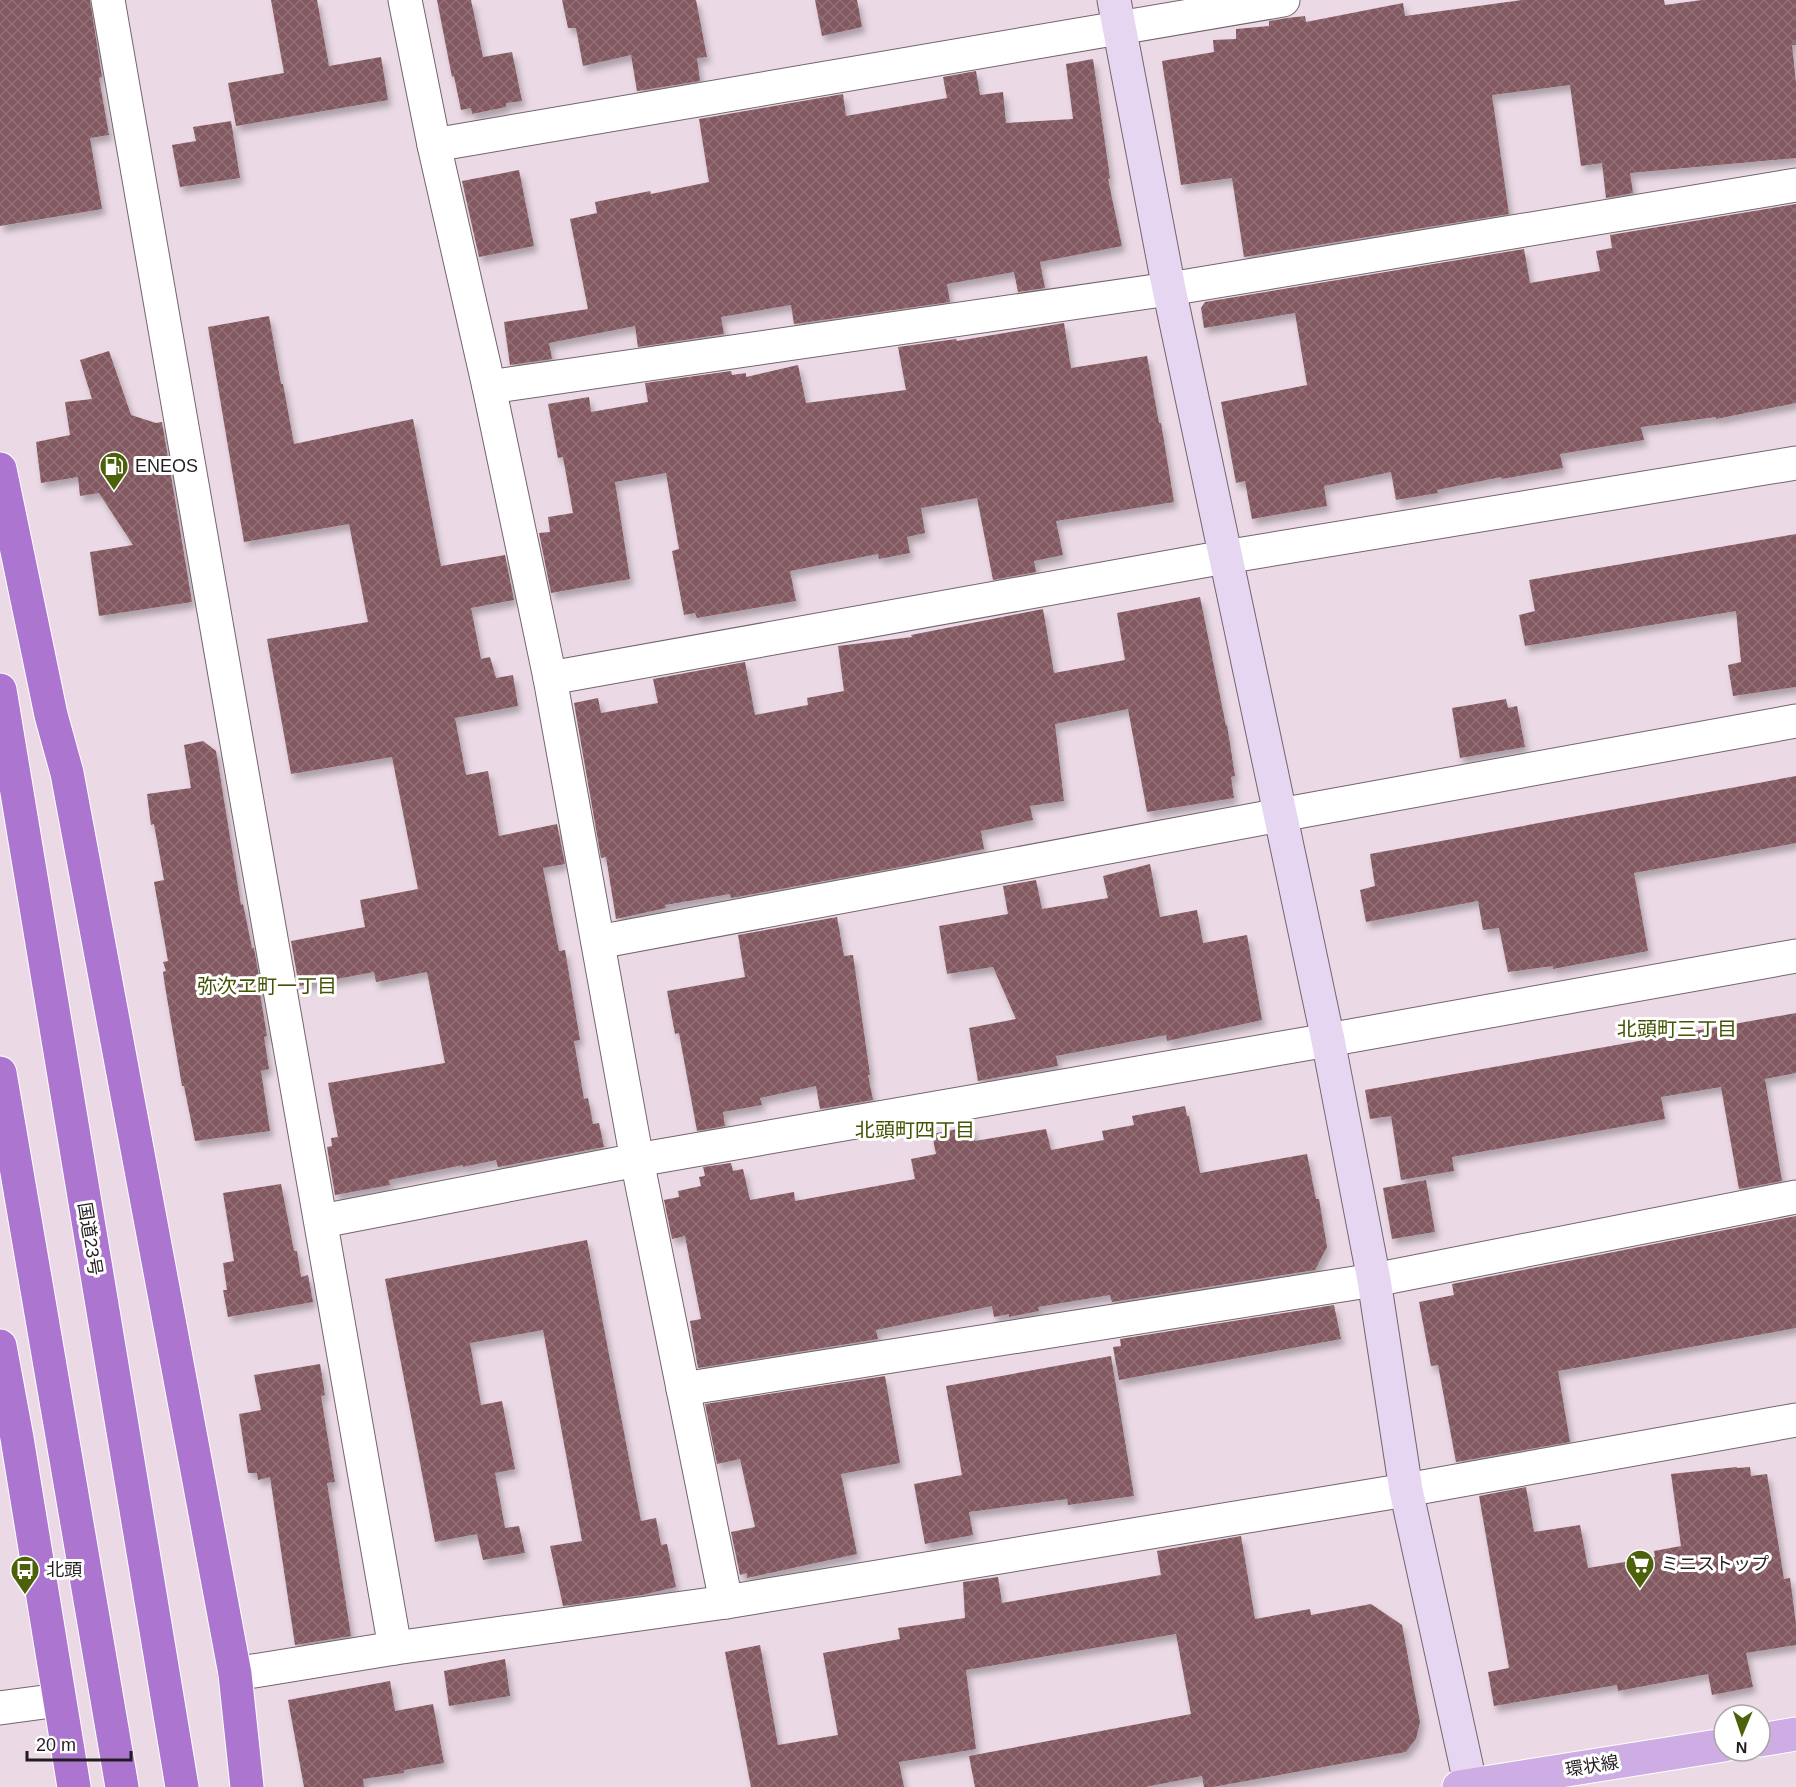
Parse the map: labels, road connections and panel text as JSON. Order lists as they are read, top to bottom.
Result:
{
  "streets": {
    "highway": ["国道23号"],
    "main road": ["環状線"]
  },
  "districts": ["弥次ヱ町一丁目", "北頭町三丁目", "北頭町四丁目"],
  "places": {
    "fuel station": ["ENEOS"],
    "supermarket": ["ミニストップ"],
    "bus stop": ["北頭"]
  },
  "scale_bar": "20 m",
  "north": "bottom"
}
